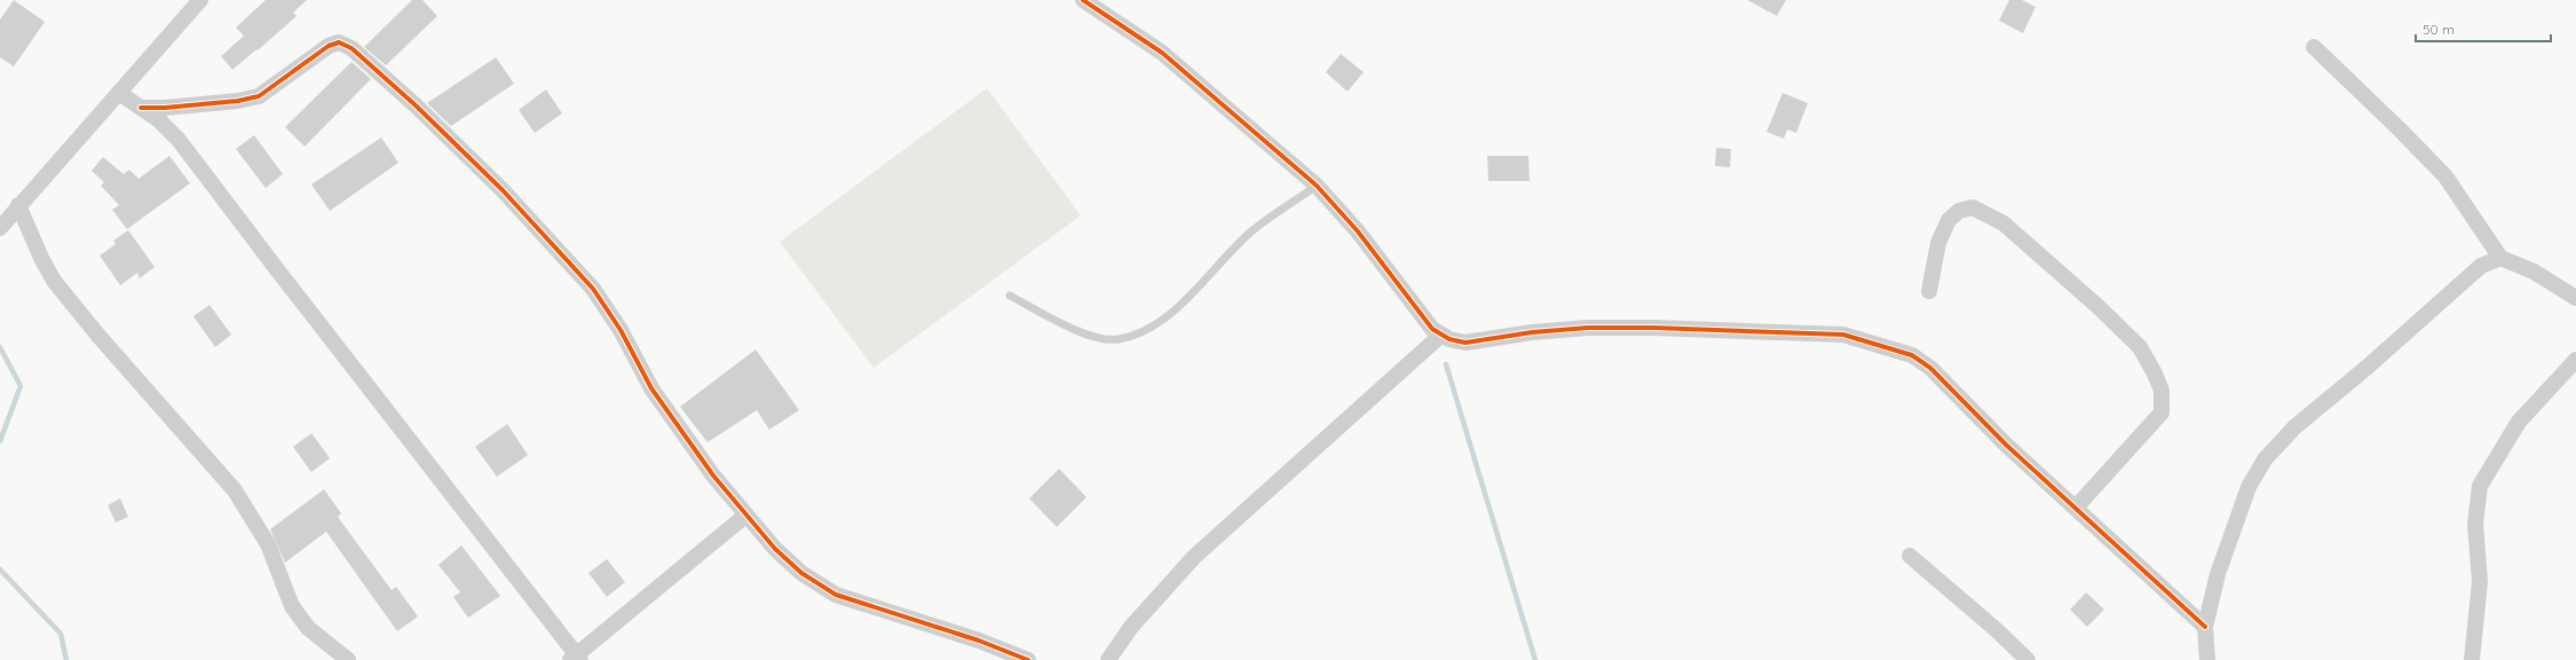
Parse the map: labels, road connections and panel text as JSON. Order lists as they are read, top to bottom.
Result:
{
  "scale_bar": "50 m"
}
